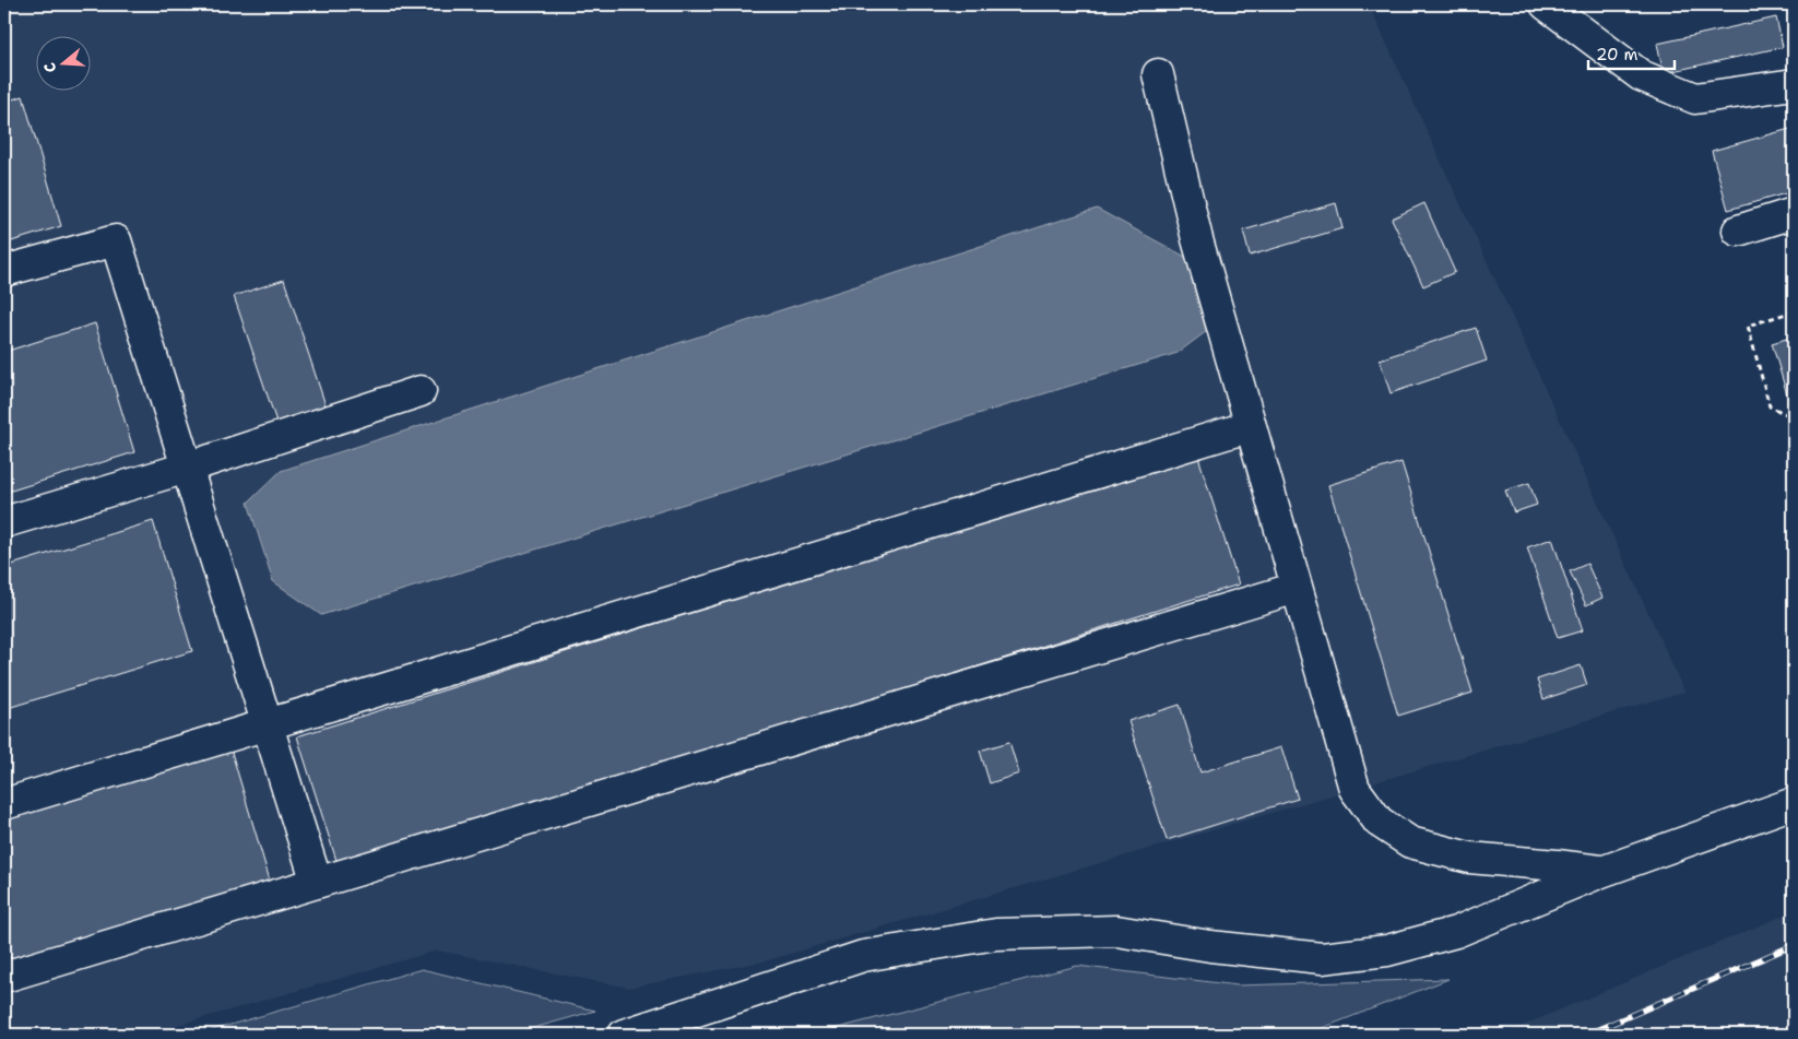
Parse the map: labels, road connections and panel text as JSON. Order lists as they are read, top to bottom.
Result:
{
  "scale_bar": "20 m",
  "north": "left"
}
